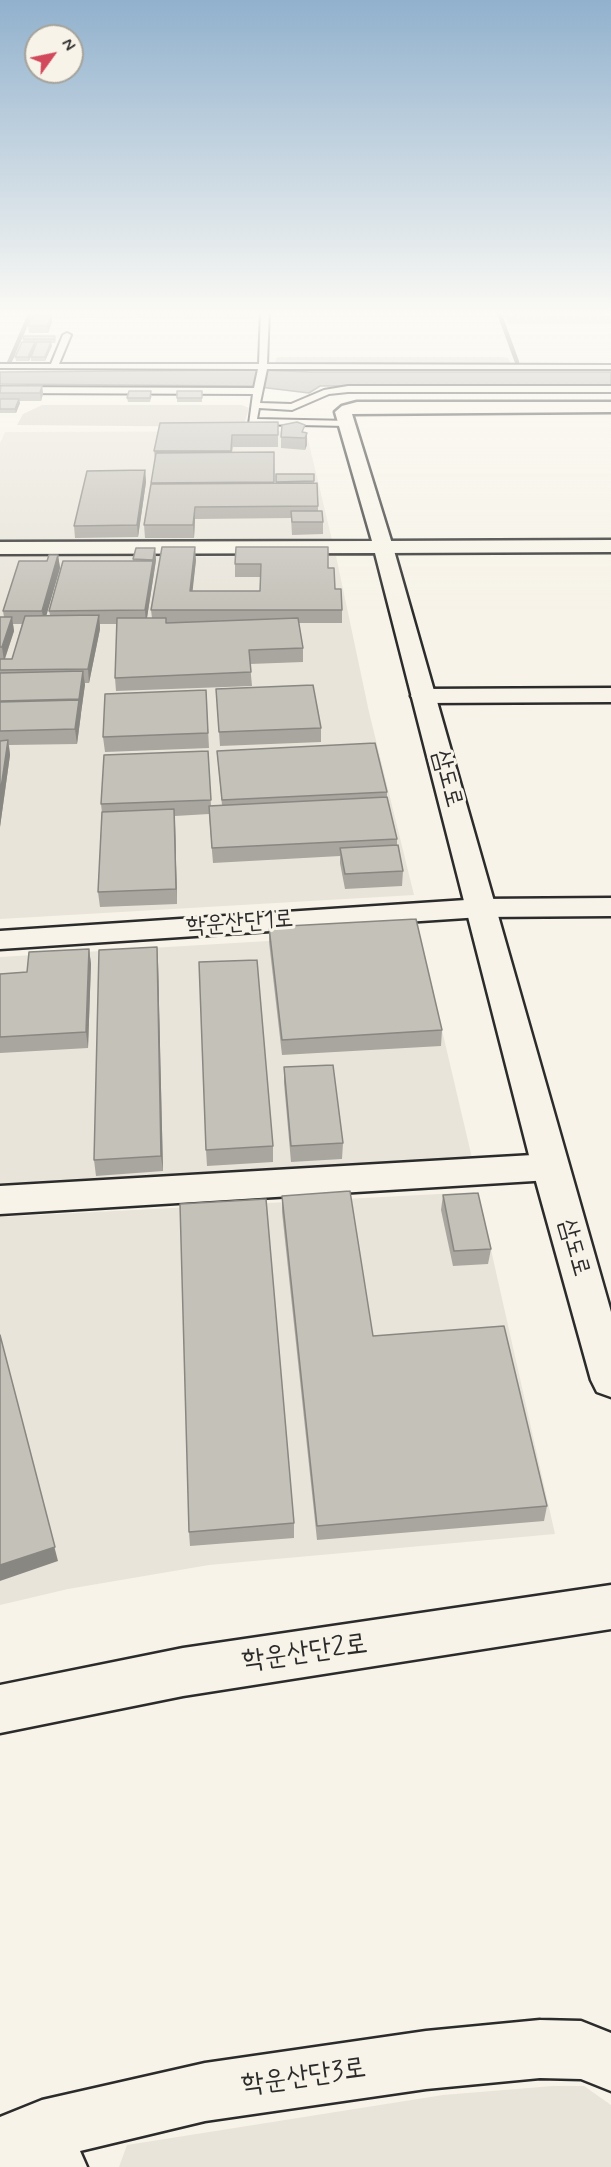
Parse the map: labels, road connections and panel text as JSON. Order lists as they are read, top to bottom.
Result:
{
  "streets": {
    "street": [
      "삼도로",
      "학운산단1로",
      "학운산단2로",
      "학운산단3로"
    ]
  },
  "crossings": [
    ["삼도로", "학운산단1로"]
  ],
  "north": "top right"
}
